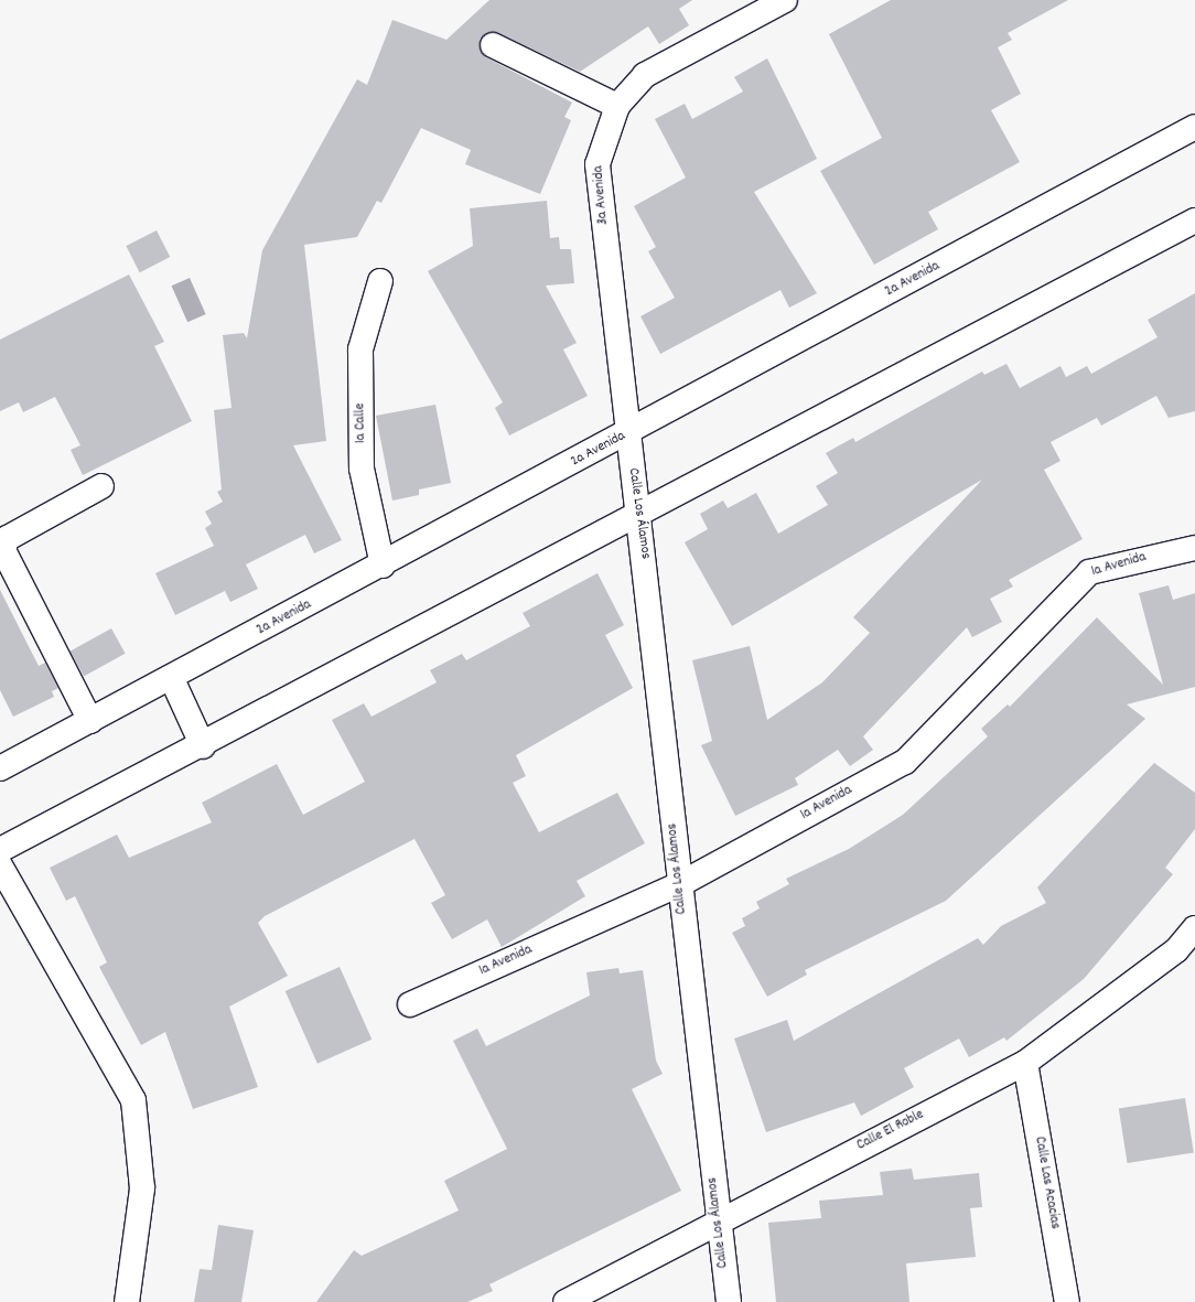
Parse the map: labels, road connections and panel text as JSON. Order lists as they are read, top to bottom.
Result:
{
  "streets": {
    "street": [
      "3a Avenida",
      "2a Avenida",
      "1a Calle",
      "Calle Los Álamos",
      "1a Avenida",
      "Calle El Roble",
      "Calle Las Acacias"
    ]
  },
  "crossings": [
    ["3a Avenida", "2a Avenida"],
    ["3a Avenida", "Calle Los Álamos"],
    ["2a Avenida", "1a Calle"],
    ["2a Avenida", "Calle Los Álamos"],
    ["Calle Los Álamos", "1a Avenida"],
    ["Calle Los Álamos", "Calle El Roble"],
    ["Calle El Roble", "Calle Las Acacias"]
  ]
}
